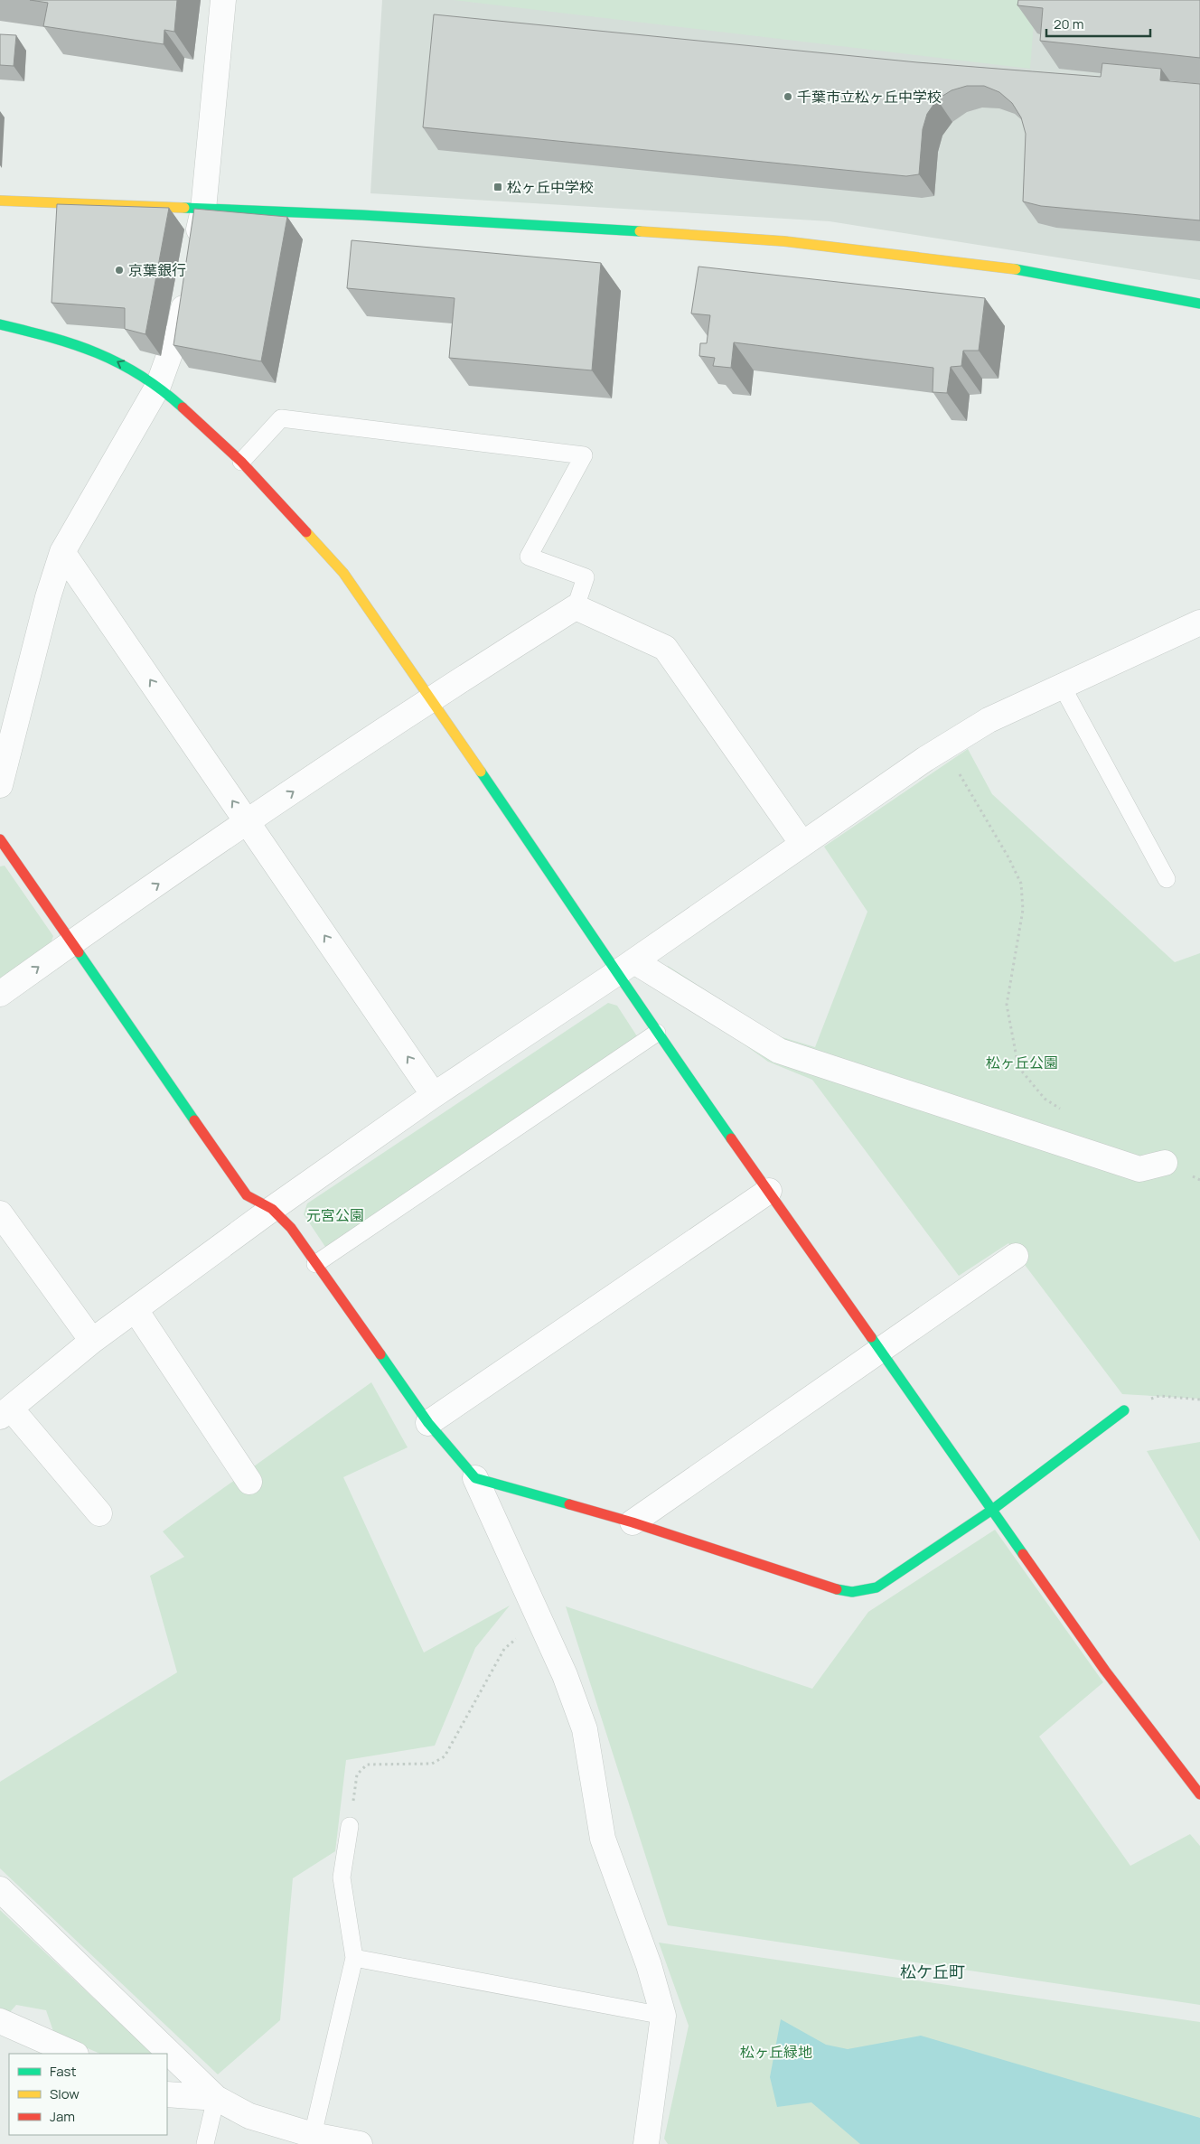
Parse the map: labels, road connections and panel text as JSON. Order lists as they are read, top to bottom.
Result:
{
  "districts": ["松ケ丘町"],
  "parks": ["松ヶ丘公園", "元宮公園", "松ヶ丘緑地"],
  "places": {
    "other": ["千葉市立松ヶ丘中学校", "京葉銀行"],
    "transit": ["松ヶ丘中学校"]
  },
  "legend": ["Fast", "Slow", "Jam"],
  "scale_bar": "20 m"
}
